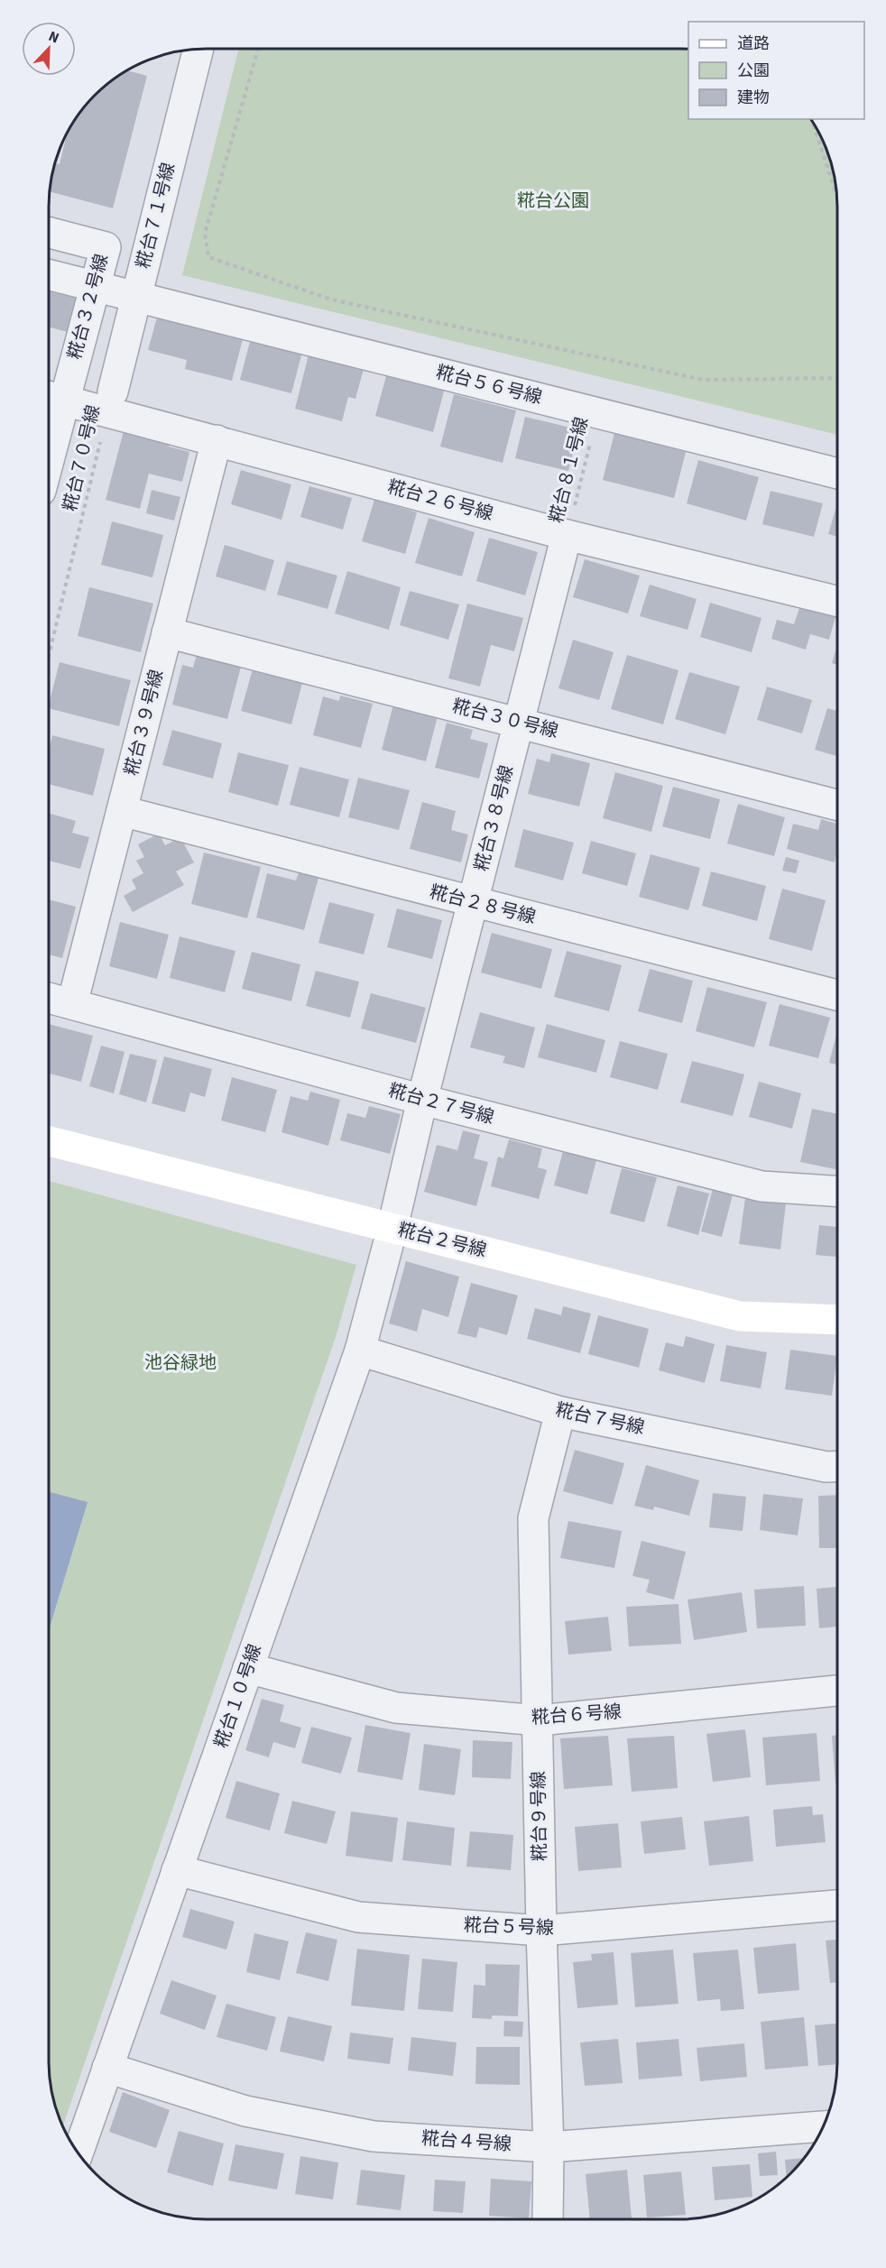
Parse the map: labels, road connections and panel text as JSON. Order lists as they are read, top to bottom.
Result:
{
  "streets": {
    "street": [
      "糀台７１号線",
      "糀台３２号線",
      "糀台５６号線",
      "糀台２６号線",
      "糀台３０号線",
      "糀台３９号線",
      "糀台３８号線",
      "糀台２８号線",
      "糀台２７号線",
      "糀台２号線",
      "糀台７号線",
      "糀台１０号線",
      "糀台６号線",
      "糀台９号線",
      "糀台５号線",
      "糀台４号線"
    ],
    "path": ["糀台７０号線", "糀台８１号線"]
  },
  "crossings": [
    ["糀台７１号線", "糀台５６号線"],
    ["糀台７１号線", "糀台７０号線"],
    ["糀台７１号線", "糀台２６号線"],
    ["糀台３２号線", "糀台５６号線"],
    ["糀台３２号線", "糀台２６号線"],
    ["糀台５６号線", "糀台８１号線"],
    ["糀台７０号線", "糀台２６号線"],
    ["糀台８１号線", "糀台２６号線"],
    ["糀台８１号線", "糀台３８号線"],
    ["糀台２６号線", "糀台３９号線"],
    ["糀台２６号線", "糀台３８号線"],
    ["糀台３０号線", "糀台３９号線"],
    ["糀台３０号線", "糀台３８号線"],
    ["糀台３９号線", "糀台２８号線"],
    ["糀台３９号線", "糀台２７号線"],
    ["糀台３８号線", "糀台２８号線"],
    ["糀台３８号線", "糀台２７号線"],
    ["糀台３８号線", "糀台２号線"],
    ["糀台３８号線", "糀台１０号線"],
    ["糀台２号線", "糀台１０号線"],
    ["糀台７号線", "糀台１０号線"],
    ["糀台７号線", "糀台９号線"],
    ["糀台１０号線", "糀台６号線"],
    ["糀台１０号線", "糀台５号線"],
    ["糀台１０号線", "糀台４号線"],
    ["糀台６号線", "糀台９号線"],
    ["糀台９号線", "糀台５号線"],
    ["糀台９号線", "糀台４号線"]
  ],
  "parks": ["糀台公園", "池谷緑地"],
  "legend": ["道路", "公園", "建物"],
  "north": "top right"
}
